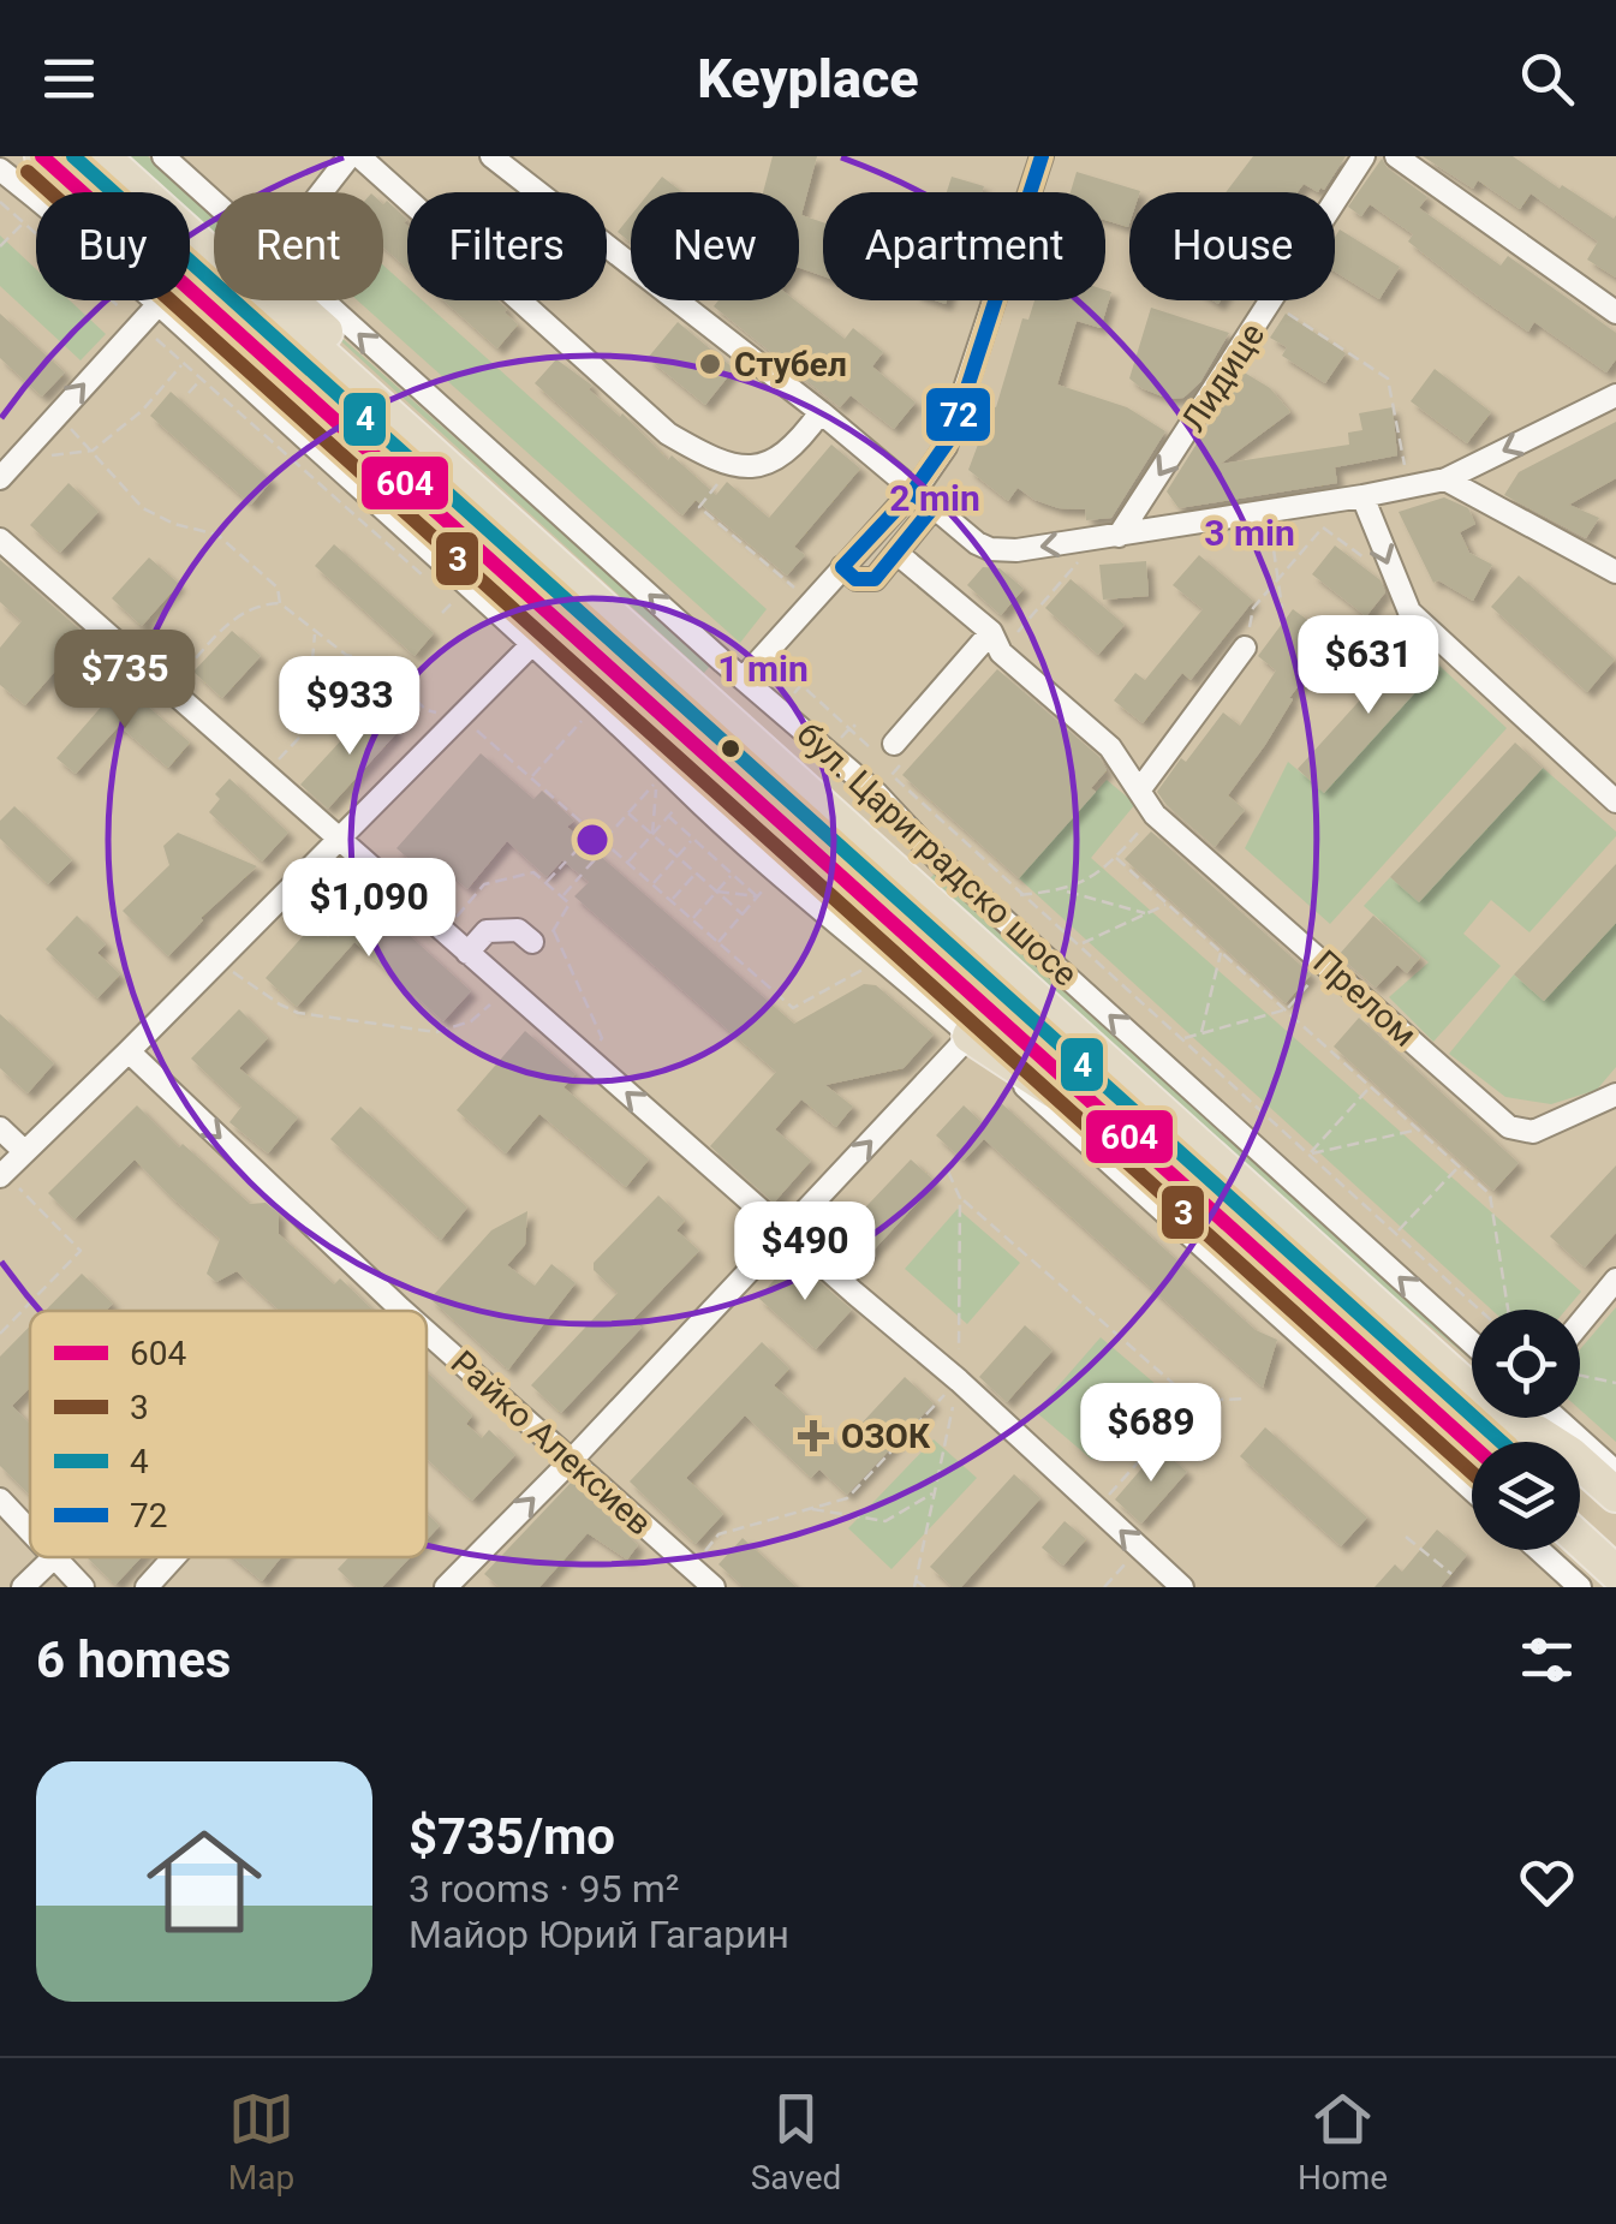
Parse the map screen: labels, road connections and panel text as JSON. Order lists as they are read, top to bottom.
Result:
{
  "streets": {
    "highway": ["бул. Цариградско шосе"],
    "street": ["Лидице", "Прелом", "Райко Алексиев"]
  },
  "one_way": ["Лидице", "Райко Алексиев"],
  "places": {
    "other": ["Стубел"],
    "health": ["ОЗОК"]
  },
  "lines": [
    "transit line 604",
    "transit line 4",
    "transit line 72",
    "transit line 3"
  ],
  "legend": [
    "604",
    "3",
    "4",
    "72"
  ],
  "page": {
    "header": "Keyplace",
    "chip": [
      "Buy",
      "Rent",
      "Filters",
      "New",
      "Apartment",
      "House"
    ],
    "price": [
      "$631",
      "$735",
      "$933",
      "$1,090",
      "$490",
      "$689"
    ],
    "heading": "6 homes",
    "list": [
      {
        "name": "$735/mo",
        "note": "3 rooms · 95 m² · Майор Юрий Гагарин"
      }
    ],
    "tabs": ["Map", "Saved", "Home"]
  },
  "rings": ["2 min", "3 min", "1 min"]
}
